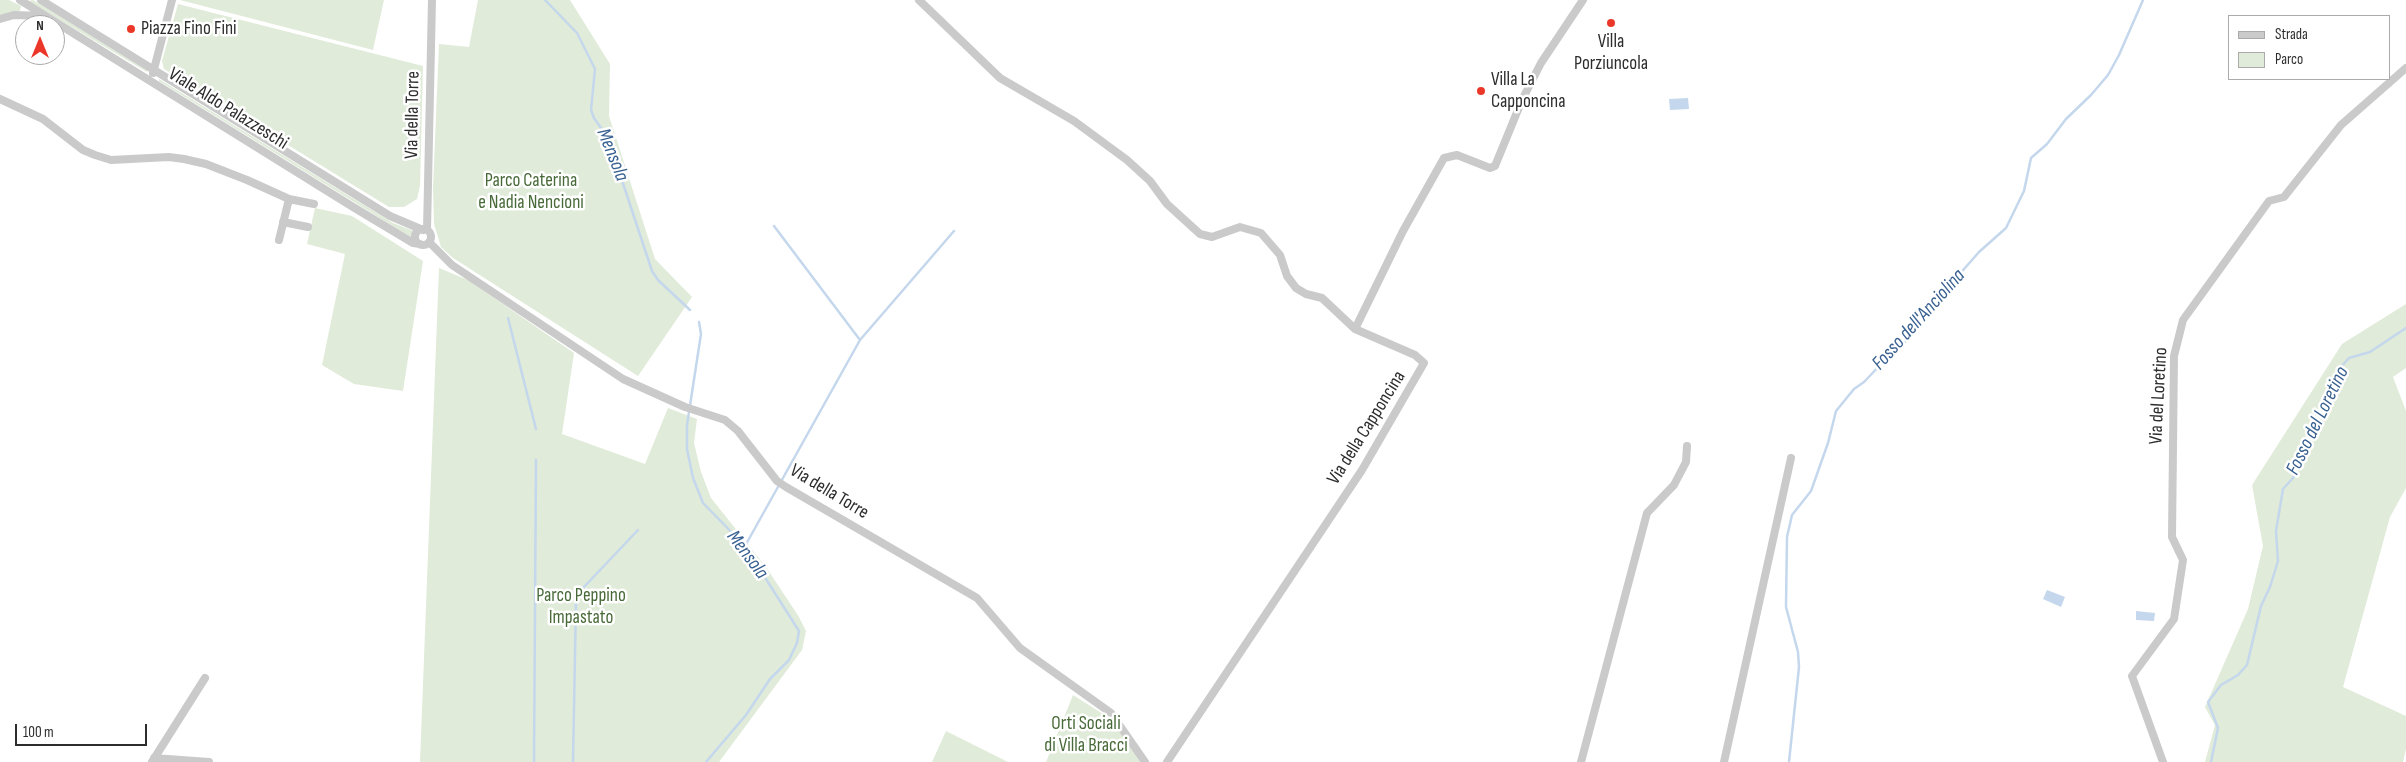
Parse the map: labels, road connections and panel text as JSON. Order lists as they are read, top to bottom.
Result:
{
  "streets": {
    "street": [
      "Viale Aldo Palazzeschi",
      "Via della Torre",
      "Via del Loretino",
      "Via della Capponcina"
    ]
  },
  "crossings": [
    ["Viale Aldo Palazzeschi", "Via della Torre"]
  ],
  "water": ["Mensola", "Fosso dell'Anciolina", "Fosso del Loretino"],
  "parks": ["Parco Caterina e Nadia Nencioni", "Parco Peppino Impastato", "Orti Sociali di Villa Bracci"],
  "places": ["Villa Porziuncola", "Piazza Fino Fini", "Villa La Capponcina"],
  "legend": ["Strada", "Parco"],
  "scale_bar": "100 m",
  "north": "top"
}
